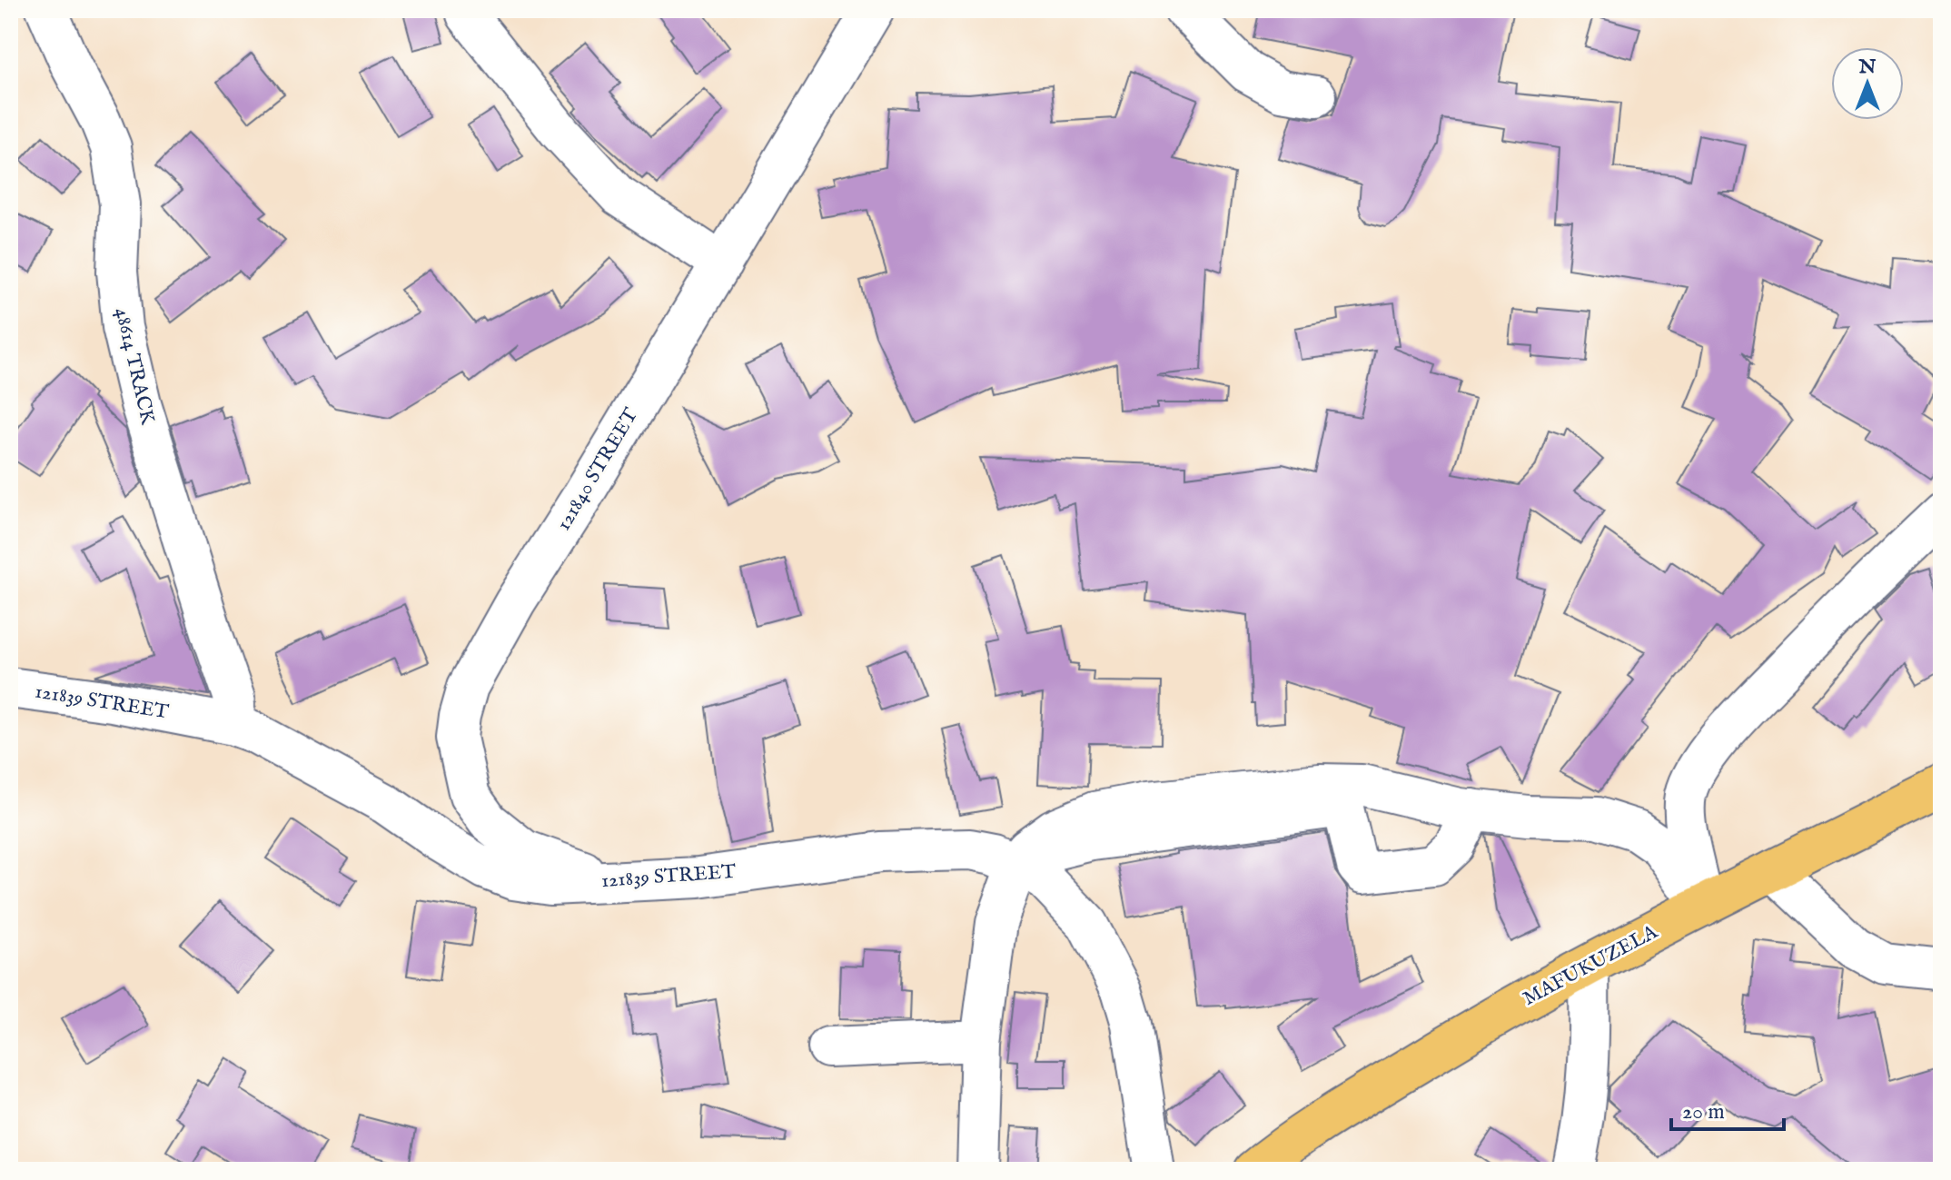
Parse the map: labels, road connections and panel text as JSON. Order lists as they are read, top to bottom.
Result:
{
  "streets": {
    "main road": ["MAFUKUZELA"],
    "street": ["48614 TRACK", "121840 STREET", "121839 STREET"]
  },
  "crossings": [
    ["48614 TRACK", "121839 STREET"],
    ["121840 STREET", "121839 STREET"]
  ],
  "scale_bar": "20 m",
  "north": "top"
}
